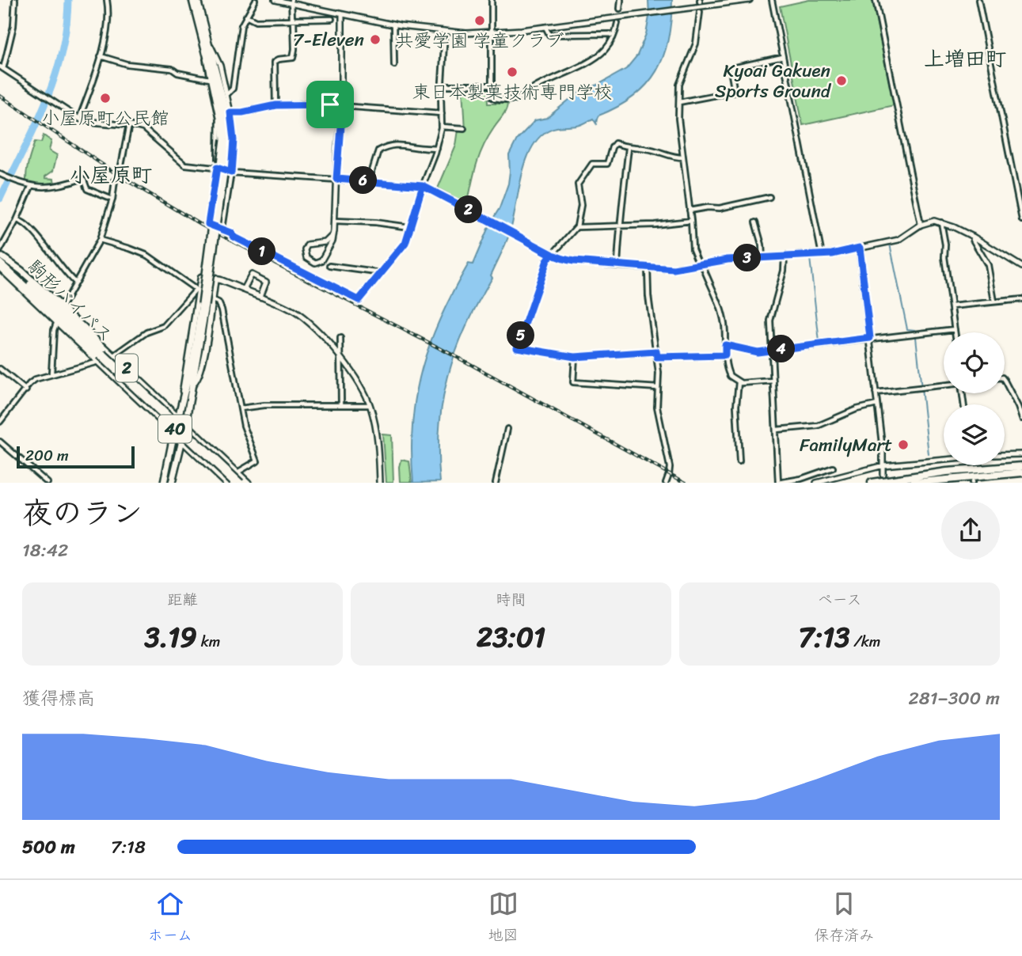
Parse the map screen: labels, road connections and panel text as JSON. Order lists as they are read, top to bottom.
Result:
{
  "streets": {
    "main road": ["駒形バイパス", "2", "40"]
  },
  "crossings": [
    ["駒形バイパス", "2"],
    ["2", "40"]
  ],
  "districts": ["上増田町", "小屋原町"],
  "places": [
    "共愛学園 学童クラブ",
    "7-Eleven",
    "東日本製菓技術専門学校",
    "Kyoai Gakuen Sports Ground",
    "小屋原町公民館",
    "FamilyMart"
  ],
  "scale_bar": "200 m",
  "page": {
    "pins": [
      "6",
      "2",
      "1",
      "3",
      "5",
      "4"
    ],
    "scale": "200 m",
    "heading": ["夜のラン", "18:42"],
    "stats": [
      ["距離", "3.19 km"],
      ["時間", "23:01"],
      ["ペース", "7:13 /km"]
    ],
    "chart": ["獲得標高", "281–300 m"],
    "list": [
      {
        "name": "500 m",
        "note": "7:18"
      }
    ],
    "tabs": ["ホーム", "地図", "保存済み"]
  }
}
